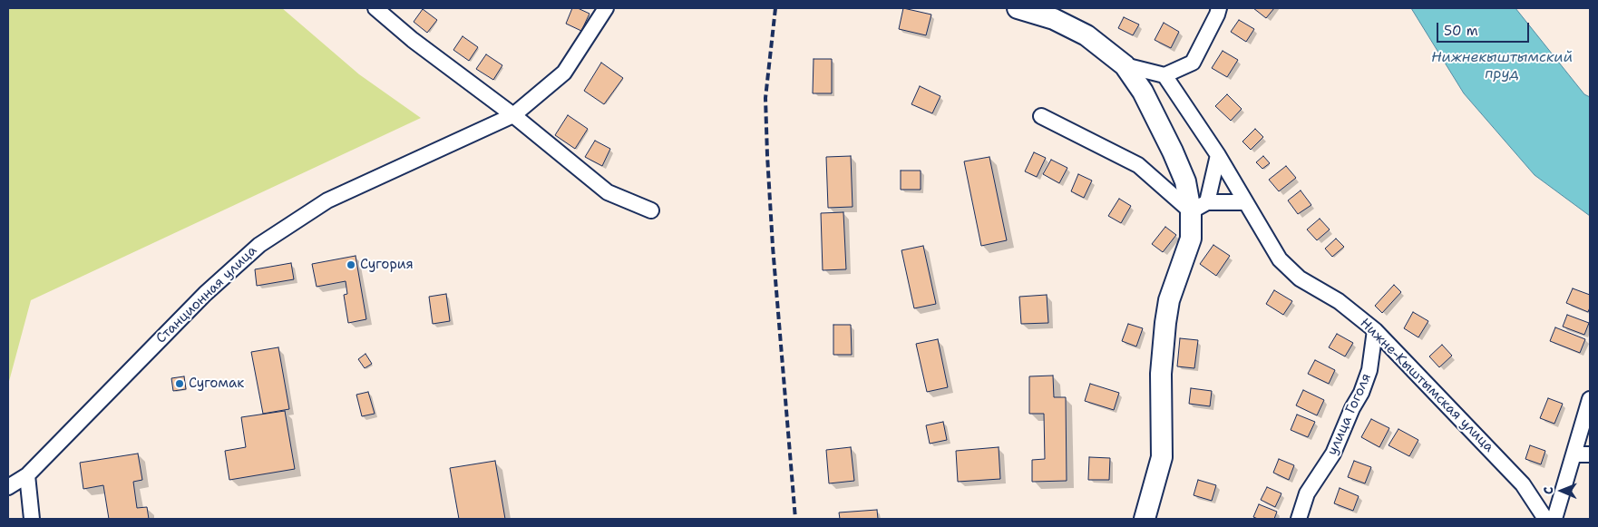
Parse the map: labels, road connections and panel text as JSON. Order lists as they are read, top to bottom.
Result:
{
  "streets": {
    "street": ["Станционная улица", "Нижне-Кыштымская улица", "улица Гоголя"]
  },
  "crossings": [
    ["Нижне-Кыштымская улица", "улица Гоголя"]
  ],
  "water": ["Нижнекыштымский пруд"],
  "places": ["Сугория", "Сугомак"],
  "scale_bar": "50 m",
  "north": "left"
}
